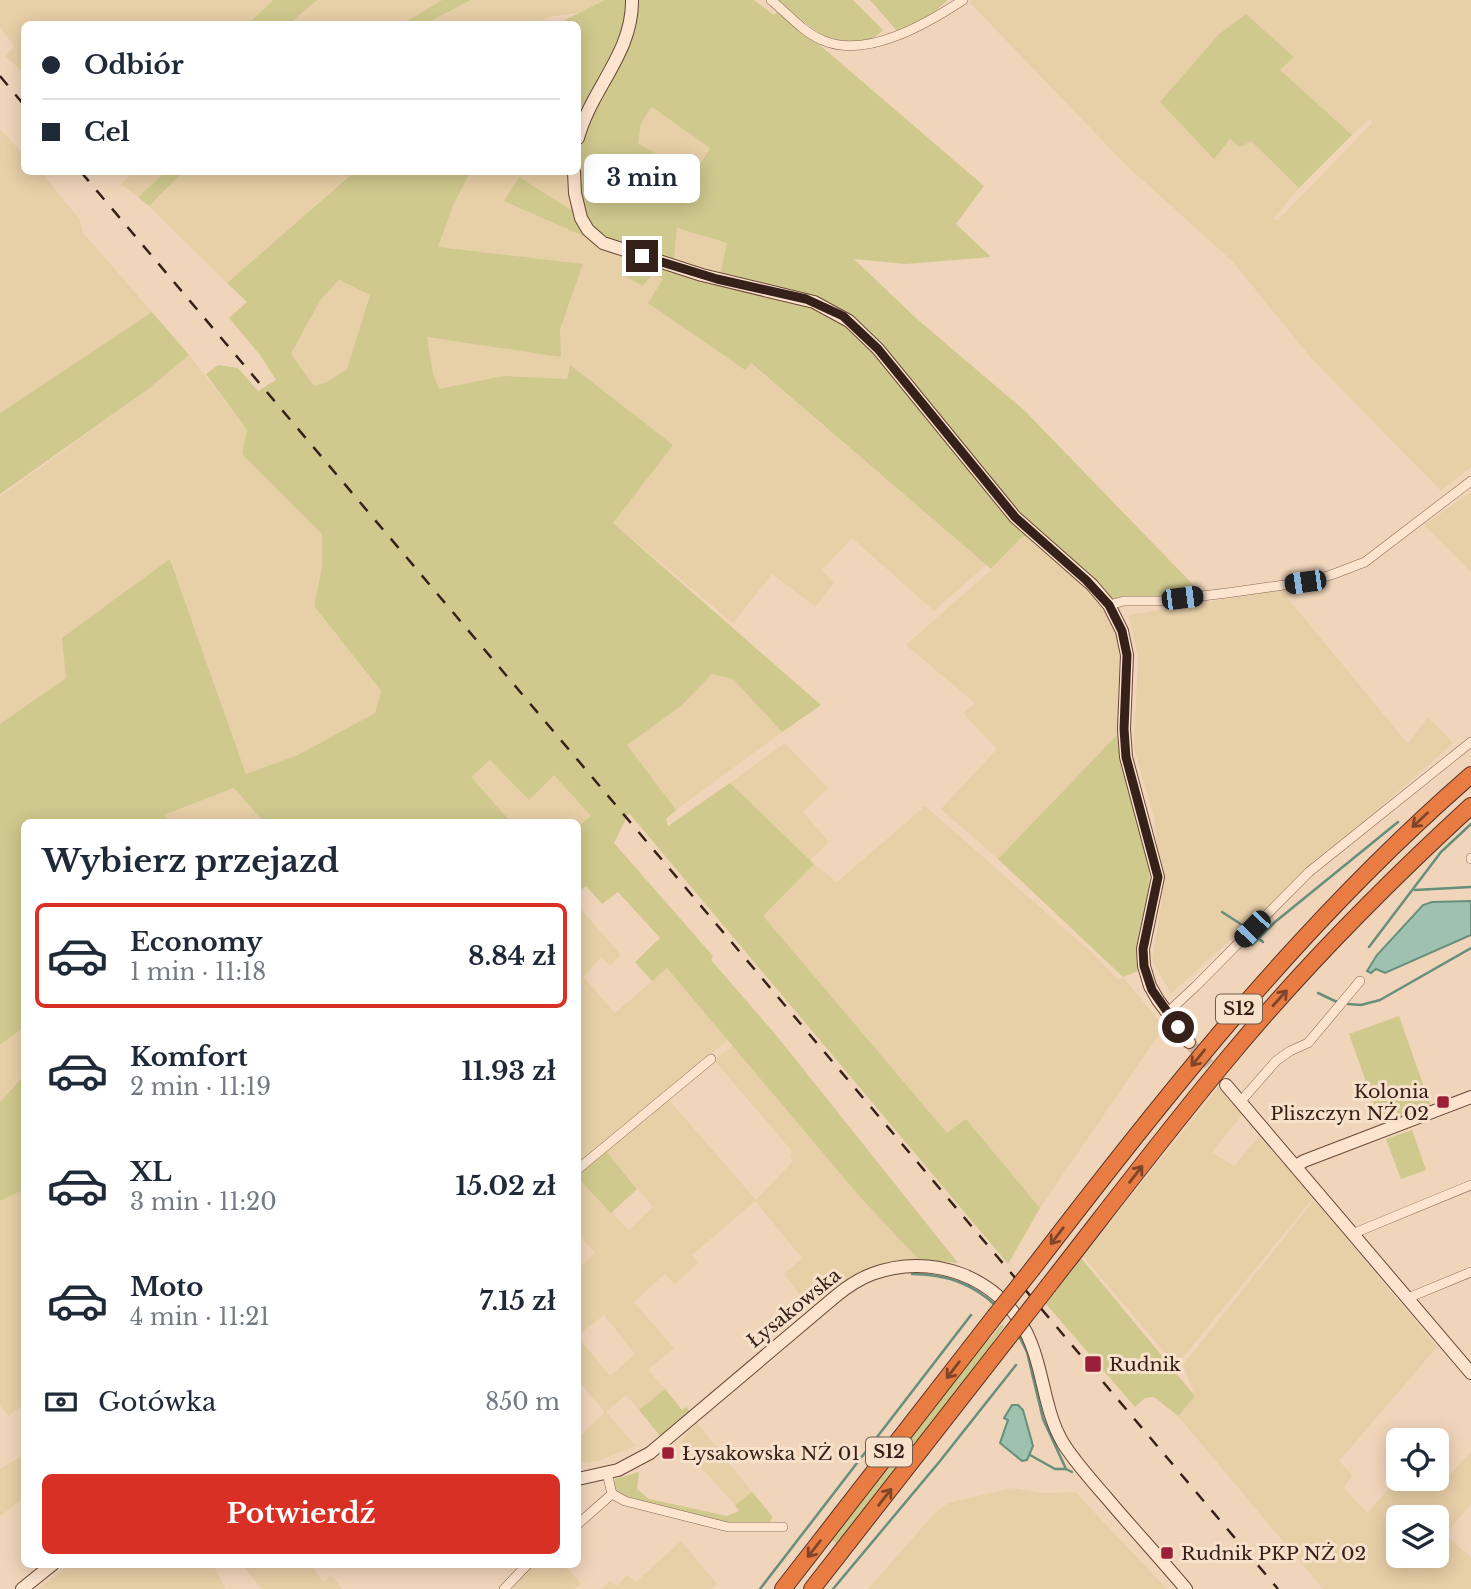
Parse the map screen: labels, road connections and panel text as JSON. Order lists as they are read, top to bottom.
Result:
{
  "streets": {
    "highway": ["S12"],
    "street": ["Łysakowska"]
  },
  "places": {
    "transit": [
      "Kolonia Pliszczyn NŻ 02",
      "Rudnik",
      "Łysakowska NŻ 01",
      "Rudnik PKP NŻ 02"
    ]
  },
  "page": {
    "banner": ["Odbiór", "Cel"],
    "bubble": "3 min",
    "heading": "Wybierz przejazd",
    "list": [
      {
        "name": "Economy",
        "note": "1 min · 11:18",
        "value": "8.84 zł"
      },
      {
        "name": "Komfort",
        "note": "2 min · 11:19",
        "value": "11.93 zł"
      },
      {
        "name": "XL",
        "note": "3 min · 11:20",
        "value": "15.02 zł"
      },
      {
        "name": "Moto",
        "note": "4 min · 11:21",
        "value": "7.15 zł"
      }
    ],
    "pay": ["Gotówka", "850 m"],
    "buttons": "Potwierdź"
  }
}
